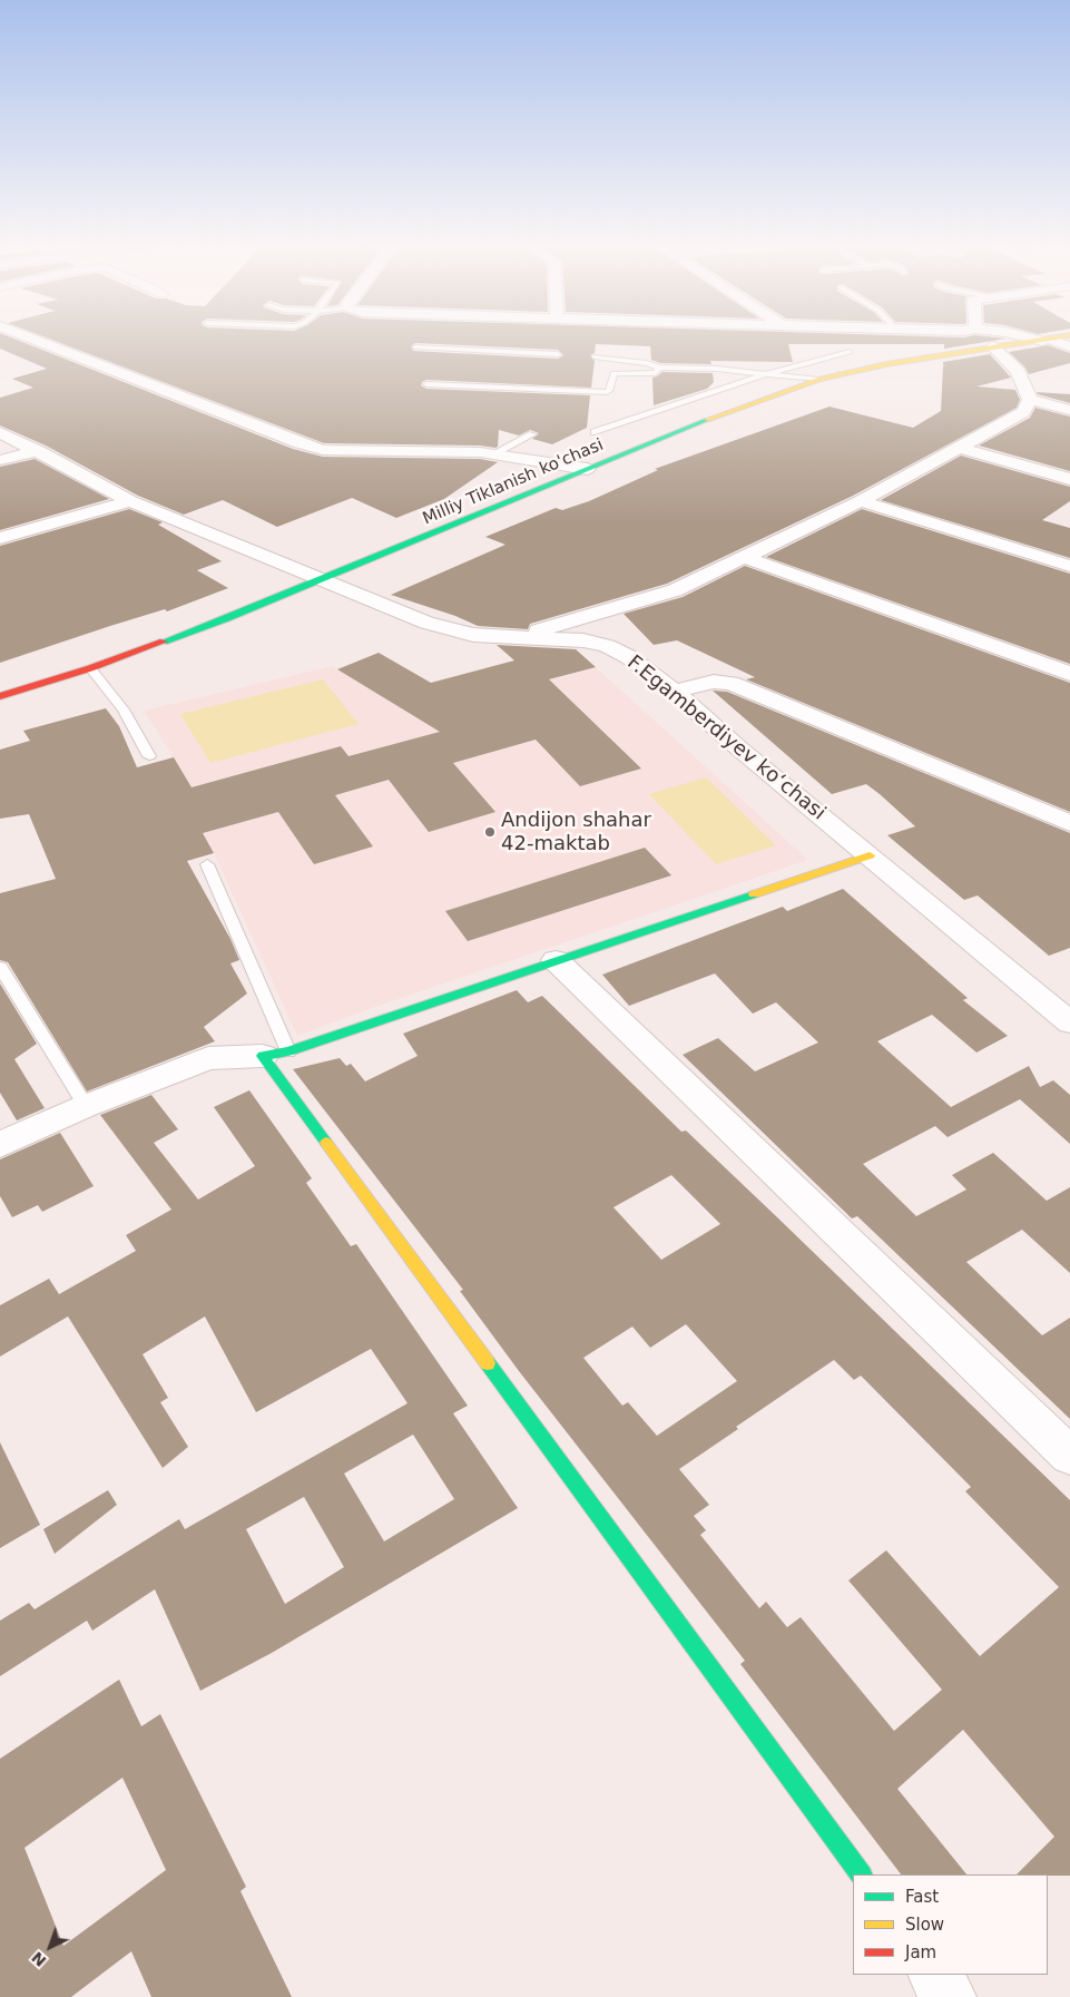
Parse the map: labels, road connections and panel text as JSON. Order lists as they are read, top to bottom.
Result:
{
  "streets": {
    "main road": ["Milliy Tiklanish ko'chasi"],
    "street": ["F.Egamberdiyev kо‘chasi"]
  },
  "crossings": [
    ["Milliy Tiklanish ko'chasi", "F.Egamberdiyev kо‘chasi"]
  ],
  "places": ["Andijon shahar 42-maktab"],
  "legend": ["Fast", "Slow", "Jam"],
  "north": "bottom left"
}
